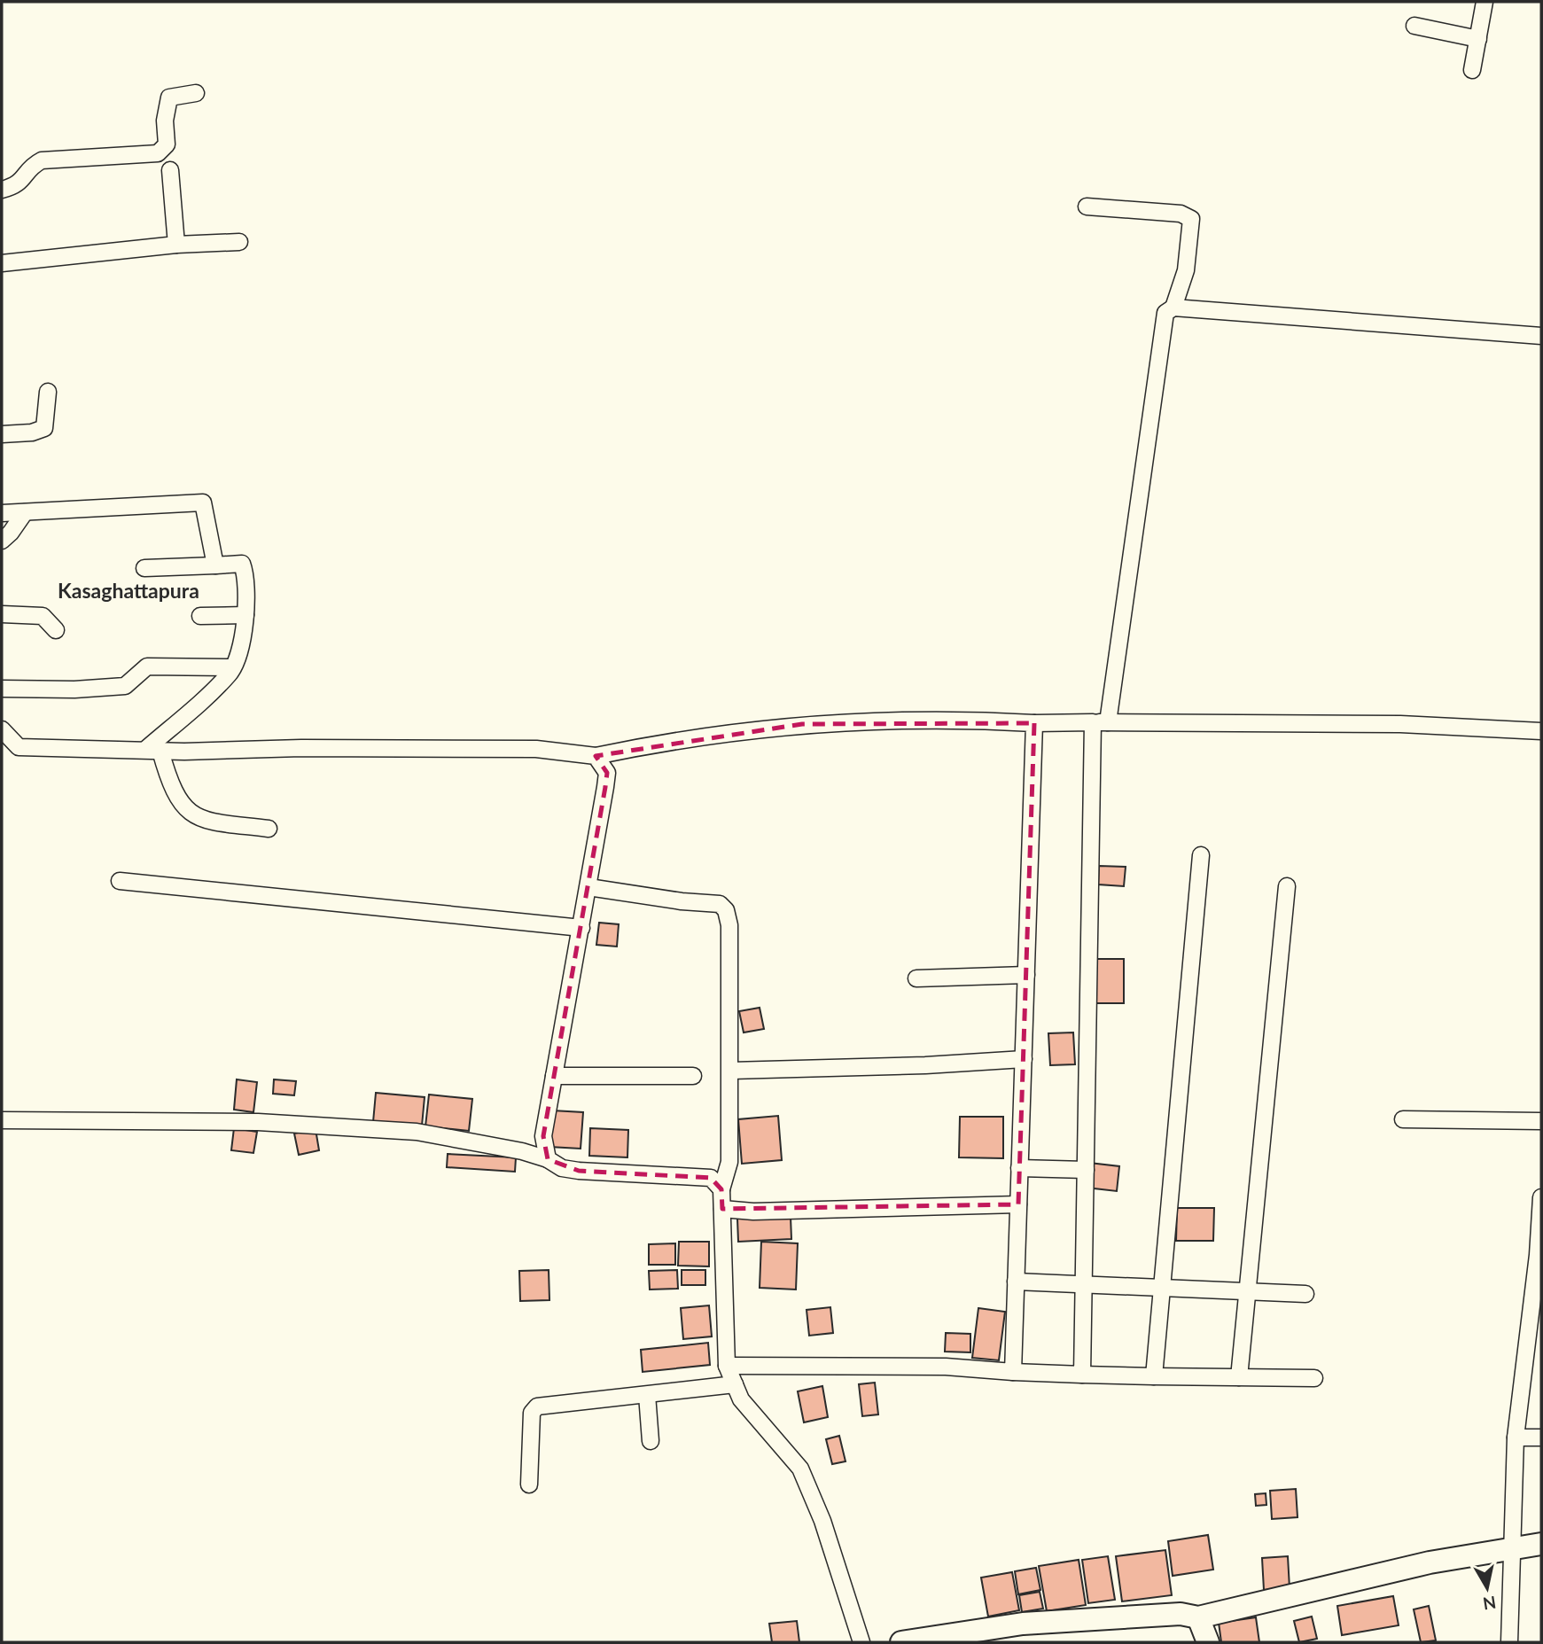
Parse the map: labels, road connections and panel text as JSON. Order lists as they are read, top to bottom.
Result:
{
  "districts": ["Kasaghattapura"],
  "north": "bottom"
}
